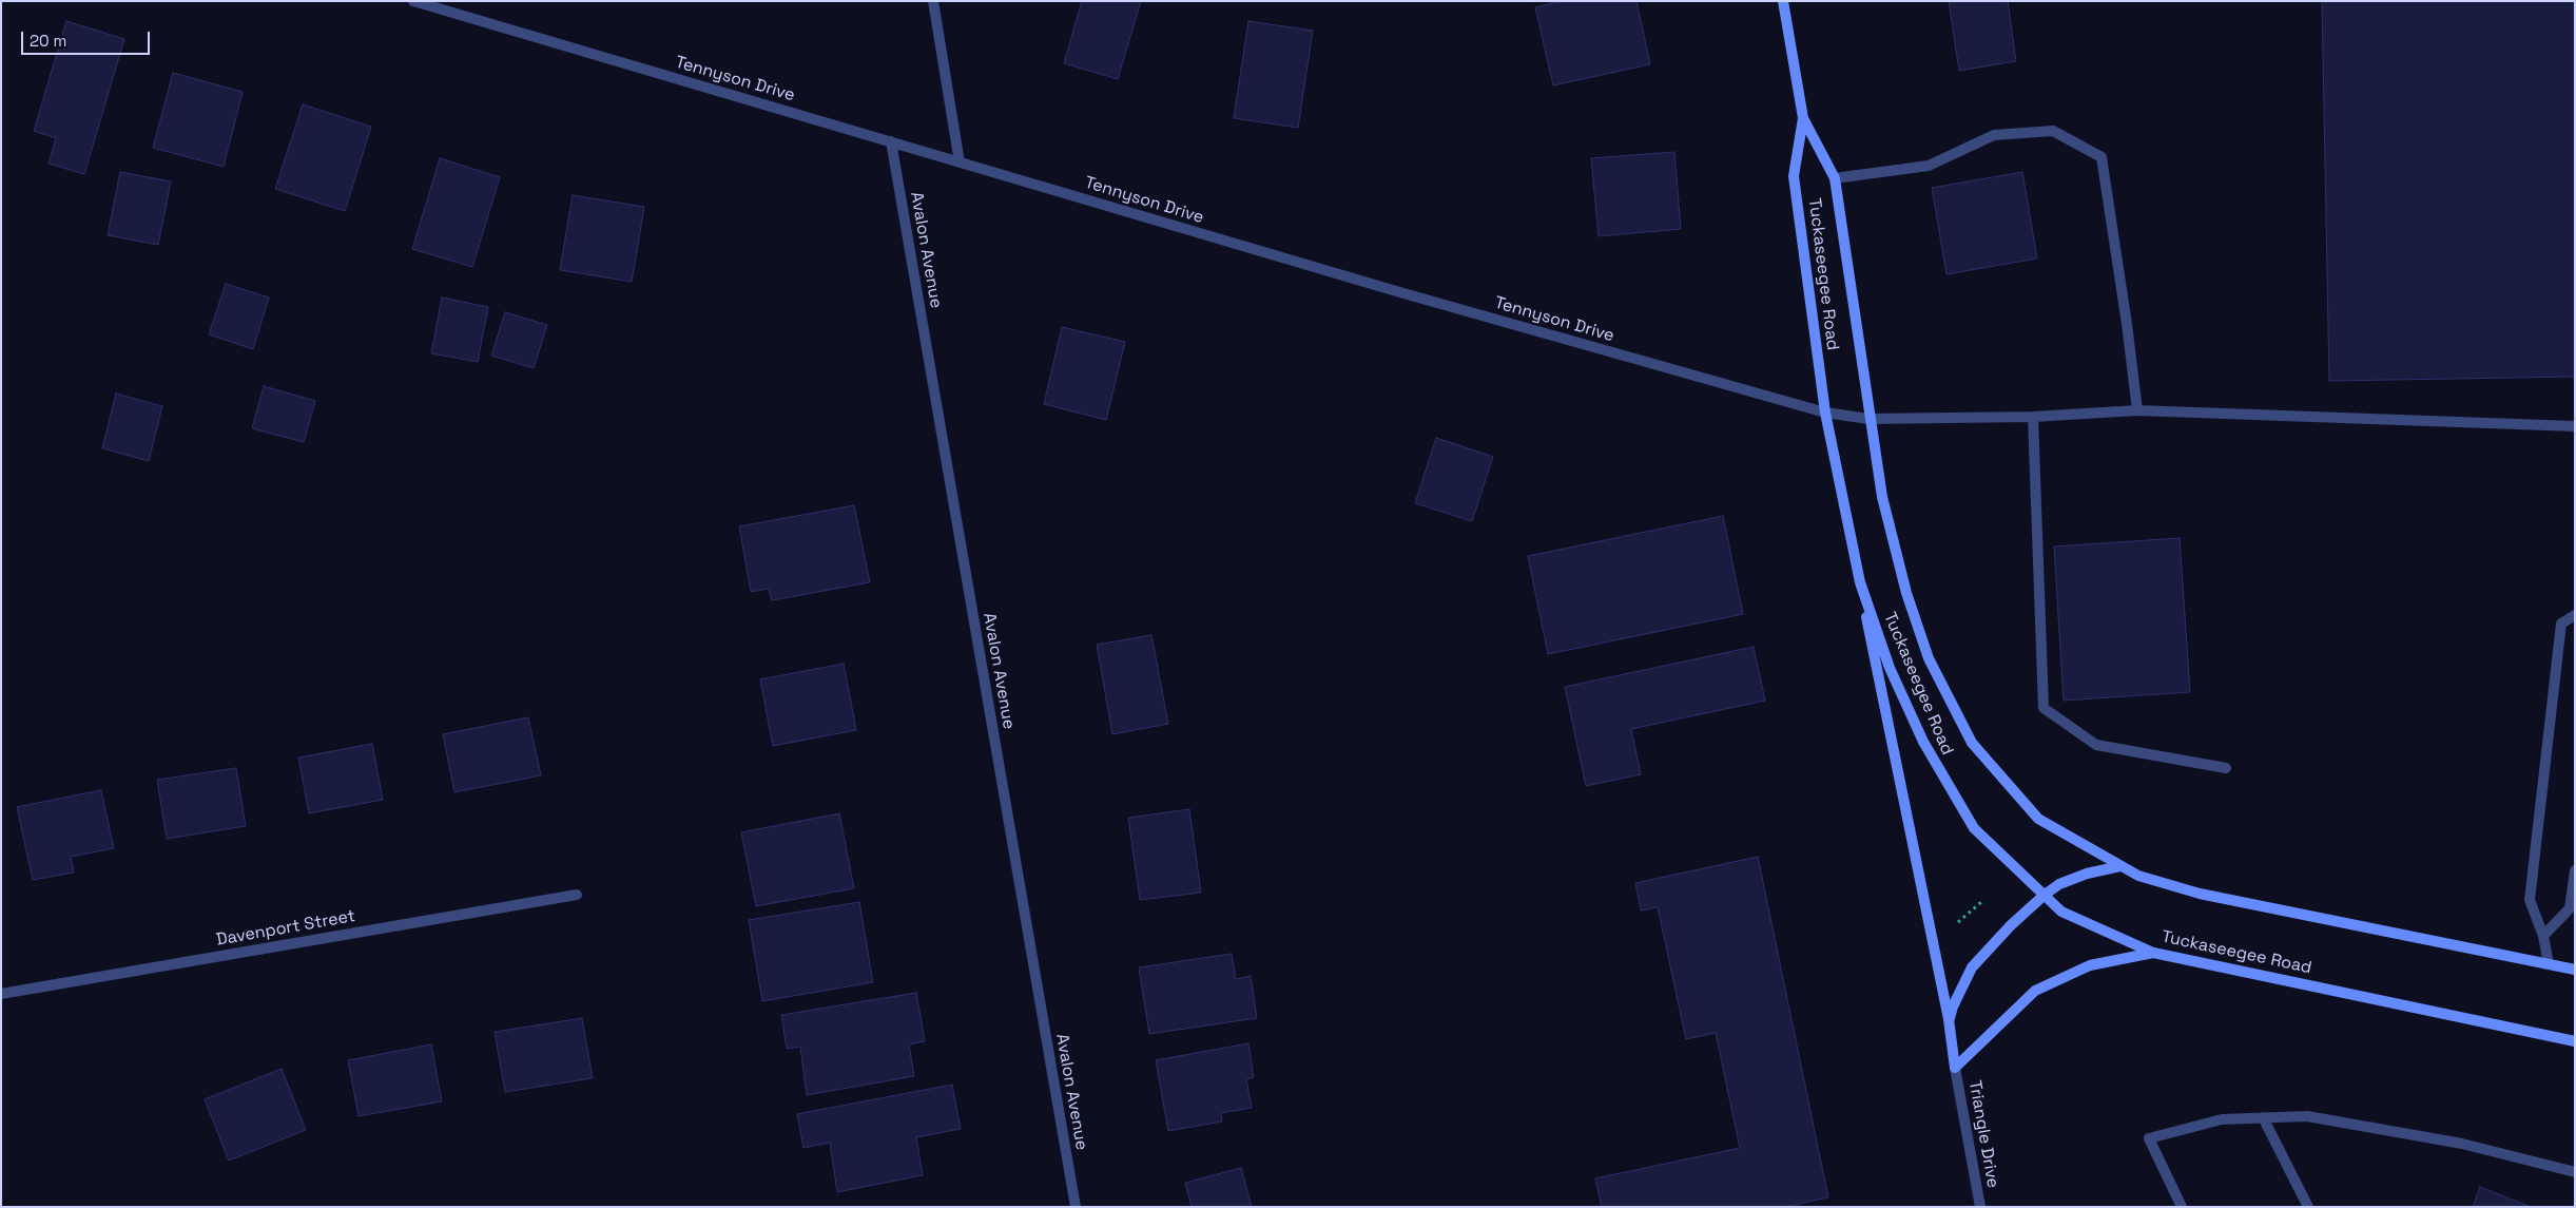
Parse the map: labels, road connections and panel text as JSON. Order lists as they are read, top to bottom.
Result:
{
  "streets": {
    "main road": ["Tuckaseegee Road"],
    "street": [
      "Tennyson Drive",
      "Avalon Avenue",
      "Davenport Street",
      "Triangle Drive"
    ]
  },
  "crossings": [
    ["Tennyson Drive", "Avalon Avenue"],
    ["Tennyson Drive", "Tuckaseegee Road"]
  ],
  "scale_bar": "20 m"
}
